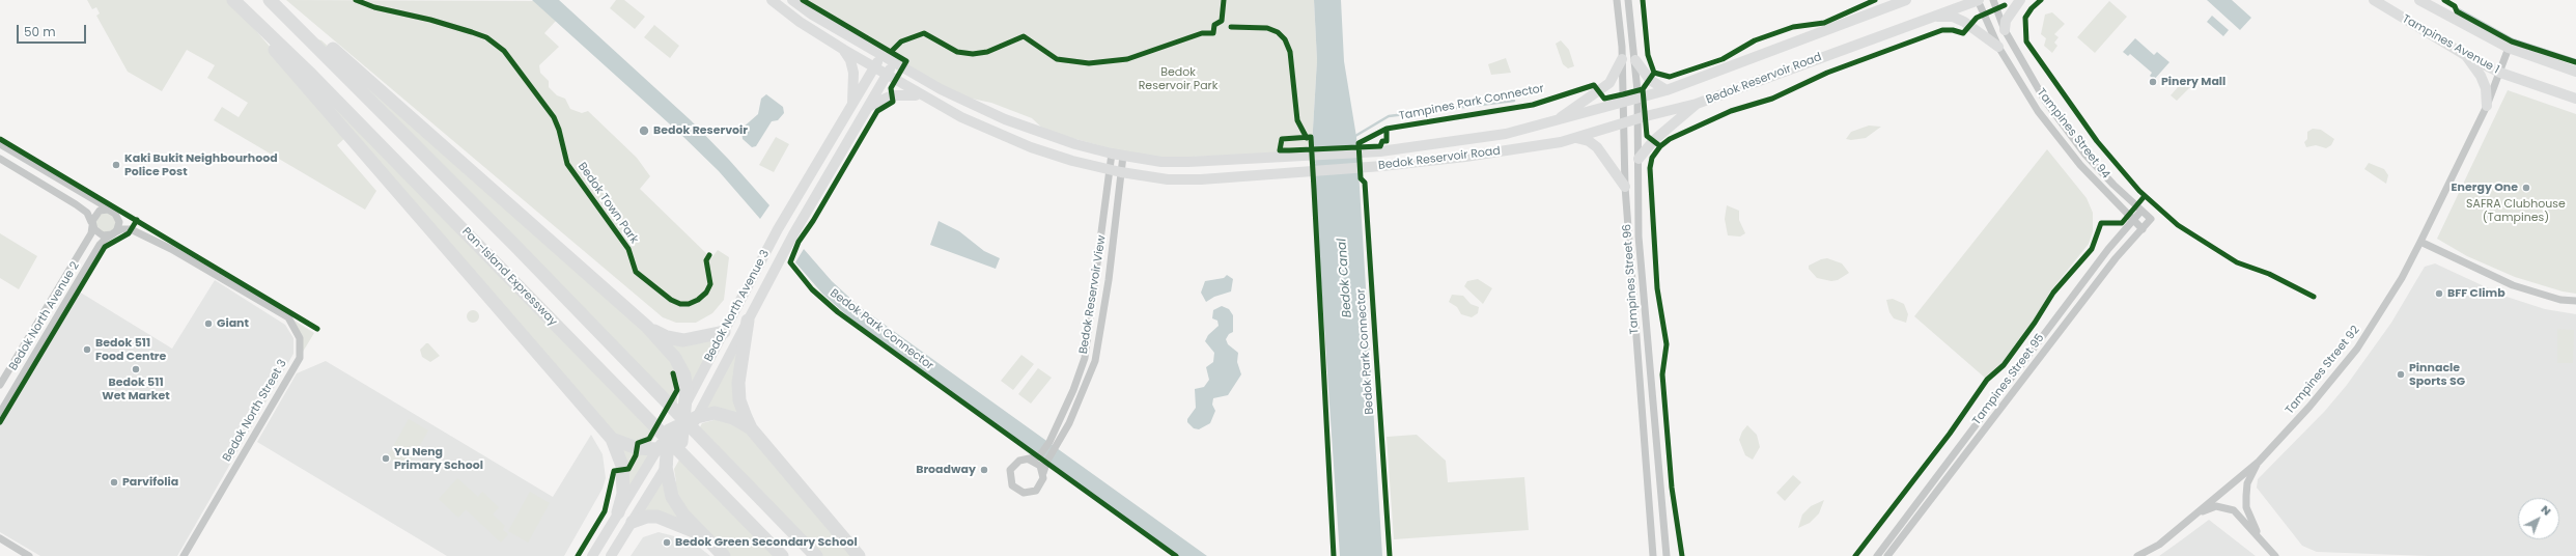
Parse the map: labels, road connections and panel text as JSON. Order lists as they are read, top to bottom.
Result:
{
  "streets": {
    "highway": ["Pan-Island Expressway"],
    "main road": ["Tampines Avenue 1", "Bedok Reservoir Road", "Bedok North Avenue 3"],
    "street": [
      "Tampines Street 94",
      "Tampines Street 96",
      "Bedok Reservoir View",
      "Bedok North Avenue 2",
      "Tampines Street 92",
      "Tampines Street 95",
      "Bedok North Street 3"
    ],
    "cycle path": ["Tampines Park Connector", "Bedok Town Park", "Bedok Park Connector"]
  },
  "crossings": [
    ["Tampines Avenue 1", "Tampines Street 92"],
    ["Bedok Reservoir Road", "Tampines Street 94"],
    ["Bedok Reservoir Road", "Tampines Street 96"],
    ["Bedok Reservoir Road", "Bedok Reservoir View"],
    ["Bedok Reservoir Road", "Bedok North Avenue 3"],
    ["Tampines Street 94", "Tampines Street 95"],
    ["Bedok North Avenue 2", "Bedok North Street 3"]
  ],
  "water": ["Bedok Canal"],
  "parks": ["Bedok Reservoir Park", "SAFRA Clubhouse (Tampines)"],
  "places": [
    "Pinery Mall",
    "Bedok Reservoir",
    "Kaki Bukit Neighbourhood Police Post",
    "Energy One",
    "BFF Climb",
    "Giant",
    "Bedok 511 Food Centre",
    "Bedok 511 Wet Market",
    "Pinnacle Sports SG",
    "Yu Neng Primary School",
    "Broadway",
    "Parvifolia",
    "Bedok Green Secondary School"
  ],
  "scale_bar": "50 m",
  "north": "top right"
}
